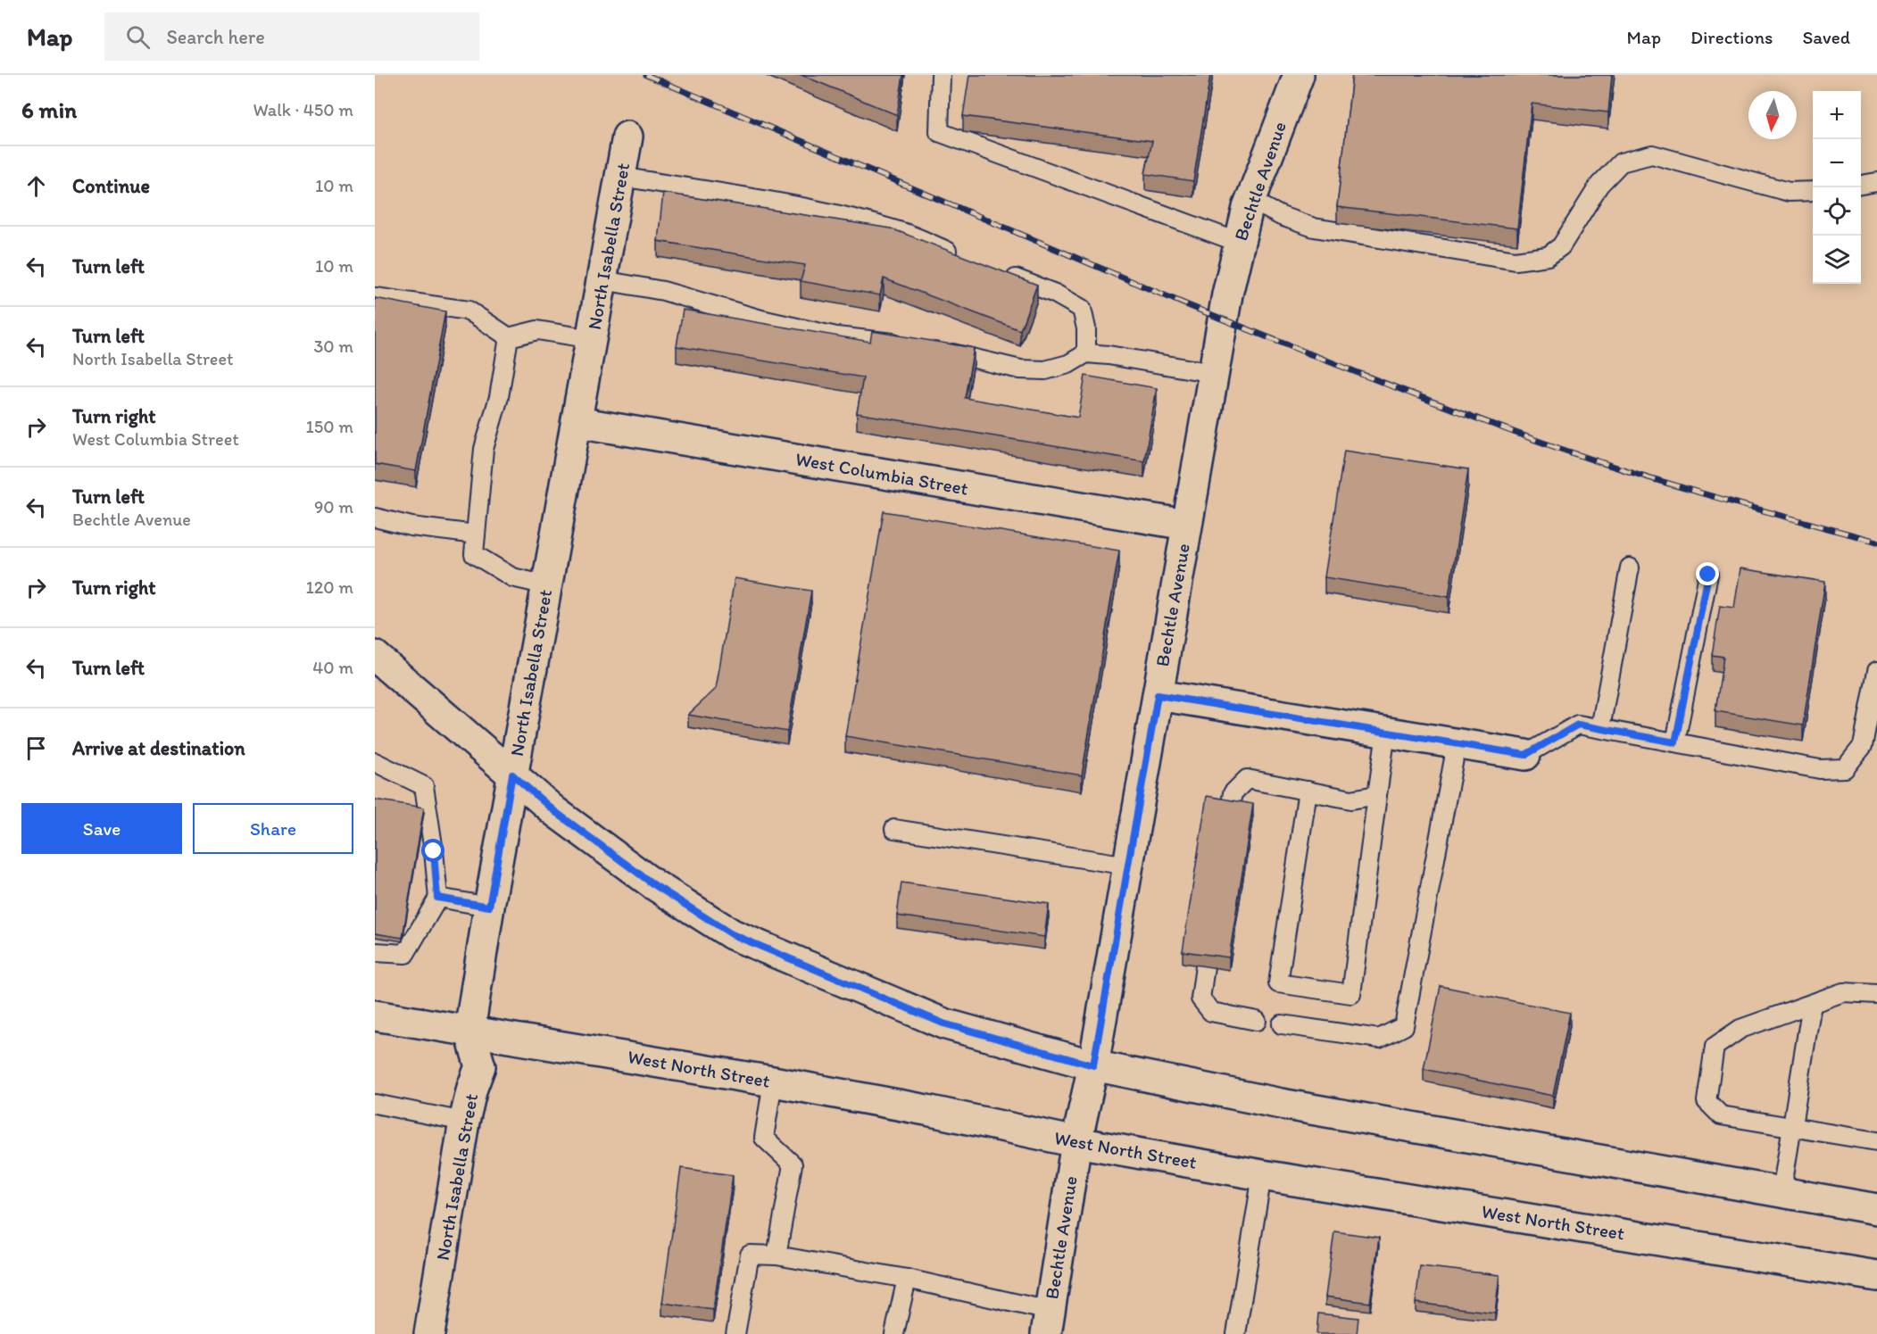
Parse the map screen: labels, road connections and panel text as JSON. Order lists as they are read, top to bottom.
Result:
{
  "streets": {
    "main road": [
      "Bechtle Avenue",
      "North Isabella Street",
      "West Columbia Street",
      "West North Street"
    ]
  },
  "crossings": [
    ["Bechtle Avenue", "West Columbia Street"],
    ["Bechtle Avenue", "West North Street"],
    ["North Isabella Street", "West Columbia Street"],
    ["North Isabella Street", "West North Street"]
  ],
  "north": "bottom",
  "page": {
    "header": "Map",
    "search": "Search here",
    "nav": ["Map", "Directions", "Saved"],
    "heading": ["6 min", "Walk · 450 m"],
    "map_buttons": ["+", "−"],
    "list": [
      ["Continue", "10 m"],
      ["Turn left", "10 m"],
      ["Turn left", "North Isabella Street", "30 m"],
      ["Turn right", "West Columbia Street", "150 m"],
      ["Turn left", "Bechtle Avenue", "90 m"],
      ["Turn right", "120 m"],
      ["Turn left", "40 m"],
      "Arrive at destination"
    ],
    "buttons": ["Save", "Share"]
  }
}
